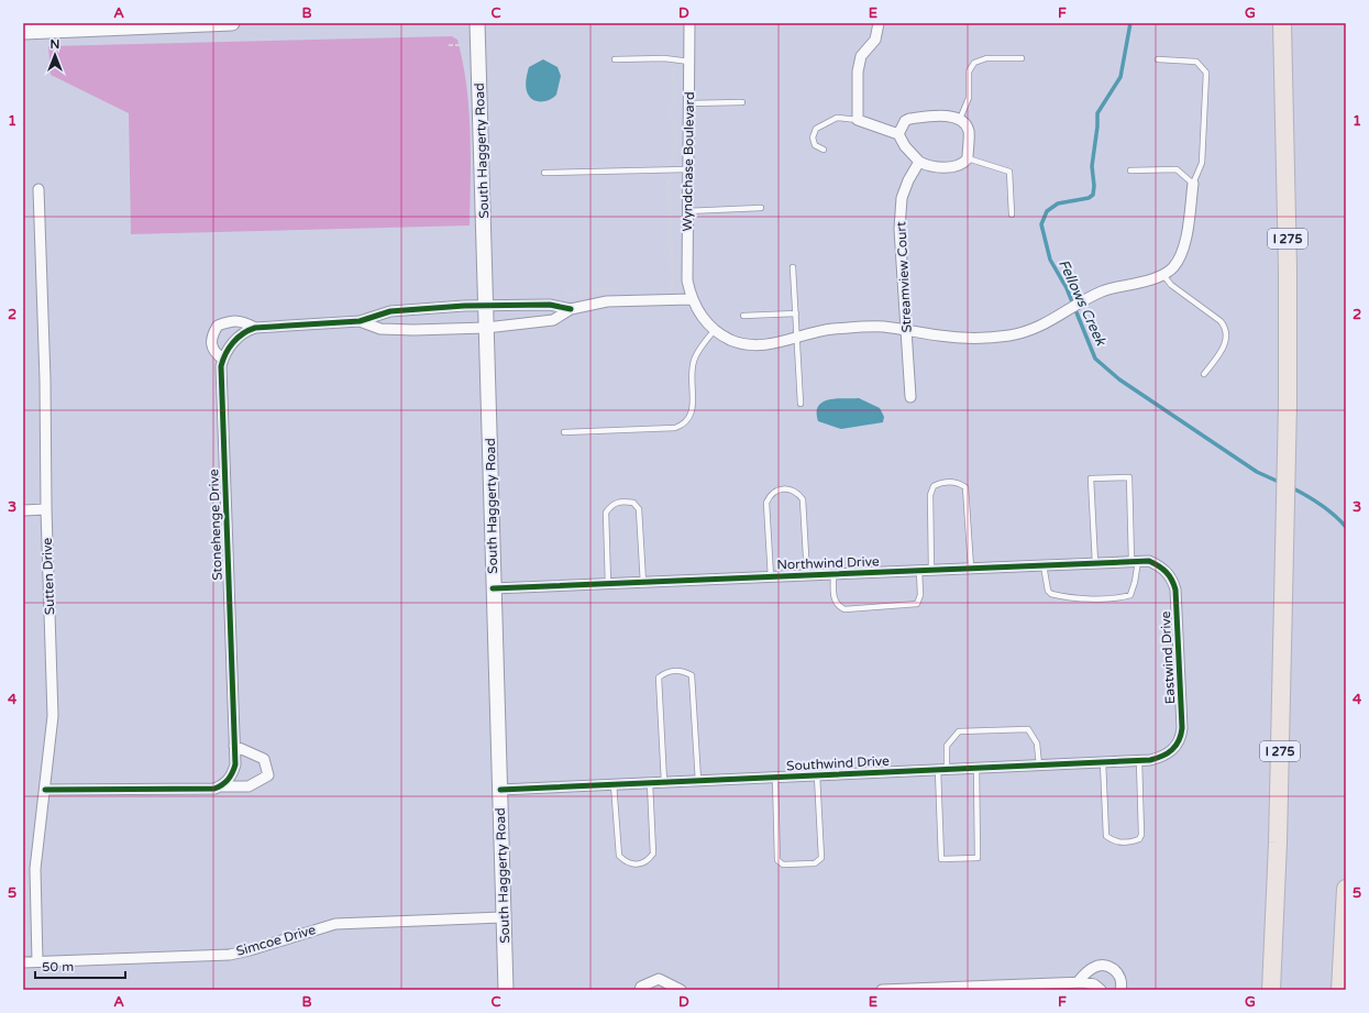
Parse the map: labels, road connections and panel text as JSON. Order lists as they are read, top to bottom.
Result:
{
  "streets": {
    "highway": ["I 275"],
    "main road": ["South Haggerty Road"],
    "street": [
      "Wyndchase Boulevard",
      "Streamview Court",
      "Stonehenge Drive",
      "Northwind Drive",
      "Sutten Drive",
      "Eastwind Drive",
      "Southwind Drive",
      "Simcoe Drive"
    ]
  },
  "crossings": [
    ["South Haggerty Road", "Stonehenge Drive"],
    ["South Haggerty Road", "Northwind Drive"],
    ["South Haggerty Road", "Southwind Drive"],
    ["South Haggerty Road", "Simcoe Drive"],
    ["Wyndchase Boulevard", "Streamview Court"],
    ["Northwind Drive", "Eastwind Drive"],
    ["Sutten Drive", "Simcoe Drive"],
    ["Eastwind Drive", "Southwind Drive"]
  ],
  "water": ["Fellows Creek"],
  "scale_bar": "50 m",
  "north": "top",
  "grid": {
    "columns": [
      "A",
      "B",
      "C",
      "D",
      "E",
      "F",
      "G"
    ],
    "rows": [
      "1",
      "2",
      "3",
      "4",
      "5"
    ]
  }
}
